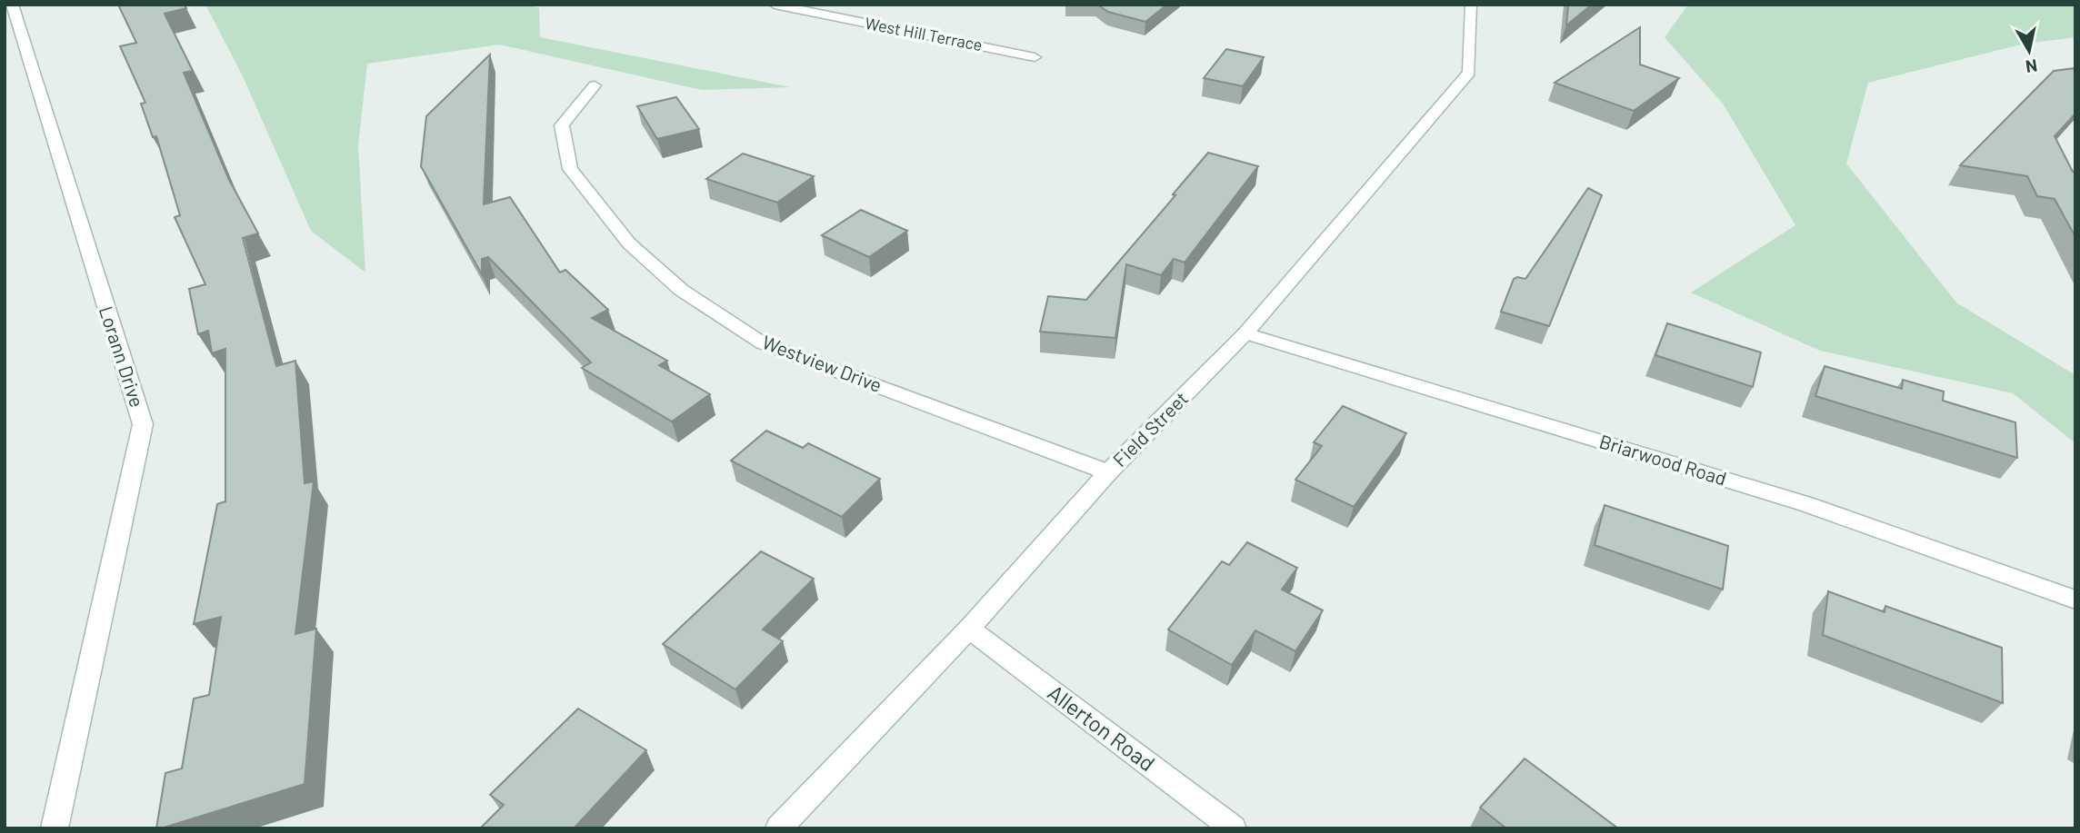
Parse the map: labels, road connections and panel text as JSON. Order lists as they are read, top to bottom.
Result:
{
  "streets": {
    "street": [
      "West Hill Terrace",
      "Lorann Drive",
      "Westview Drive",
      "Field Street",
      "Briarwood Road",
      "Allerton Road"
    ]
  },
  "crossings": [
    ["Westview Drive", "Field Street"],
    ["Field Street", "Briarwood Road"],
    ["Field Street", "Allerton Road"]
  ],
  "north": "bottom"
}
